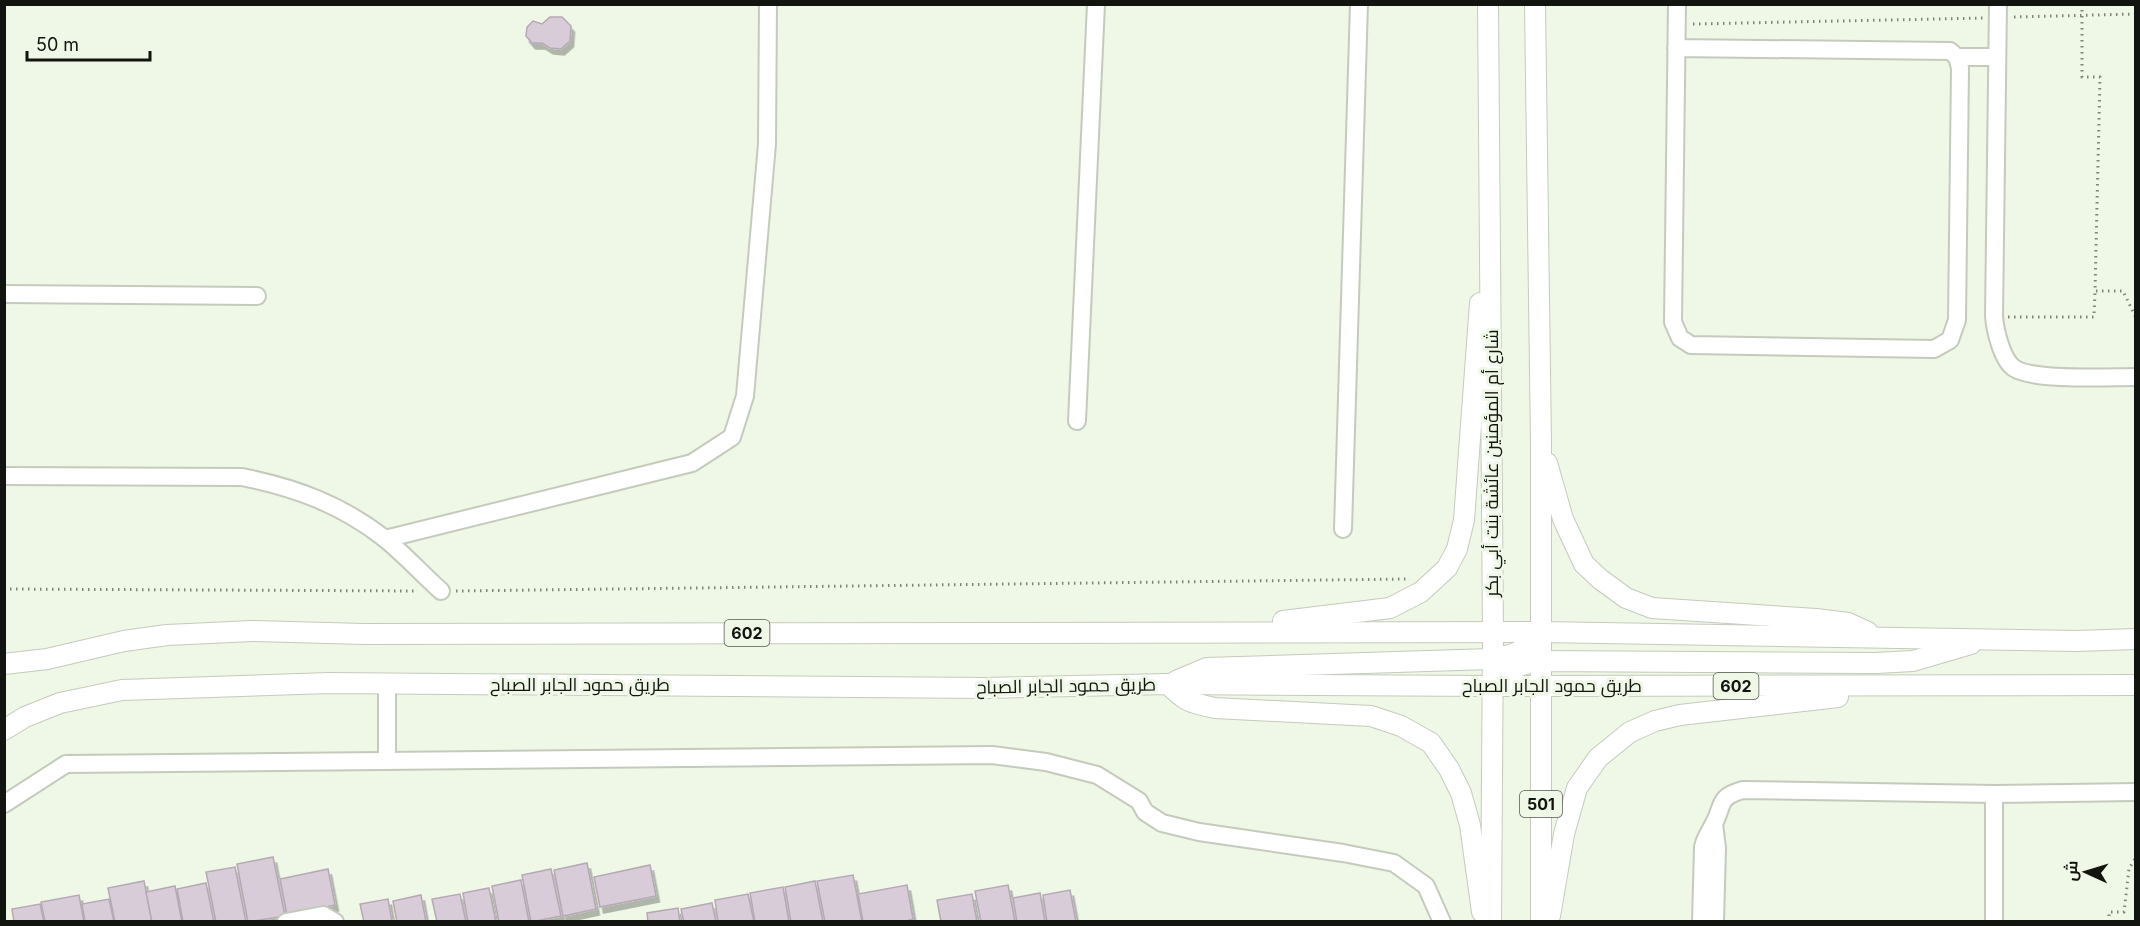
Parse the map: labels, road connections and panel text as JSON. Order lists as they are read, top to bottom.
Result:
{
  "streets": {
    "main road": [
      "شارع أم المؤمنين عائشة بنت أبي بكر",
      "602",
      "طريق حمود الجابر الصباح",
      "501"
    ]
  },
  "crossings": [
    ["شارع أم المؤمنين عائشة بنت أبي بكر", "602"],
    ["شارع أم المؤمنين عائشة بنت أبي بكر", "طريق حمود الجابر الصباح"],
    ["طريق حمود الجابر الصباح", "501"]
  ],
  "scale_bar": "50 m",
  "north": "left"
}
